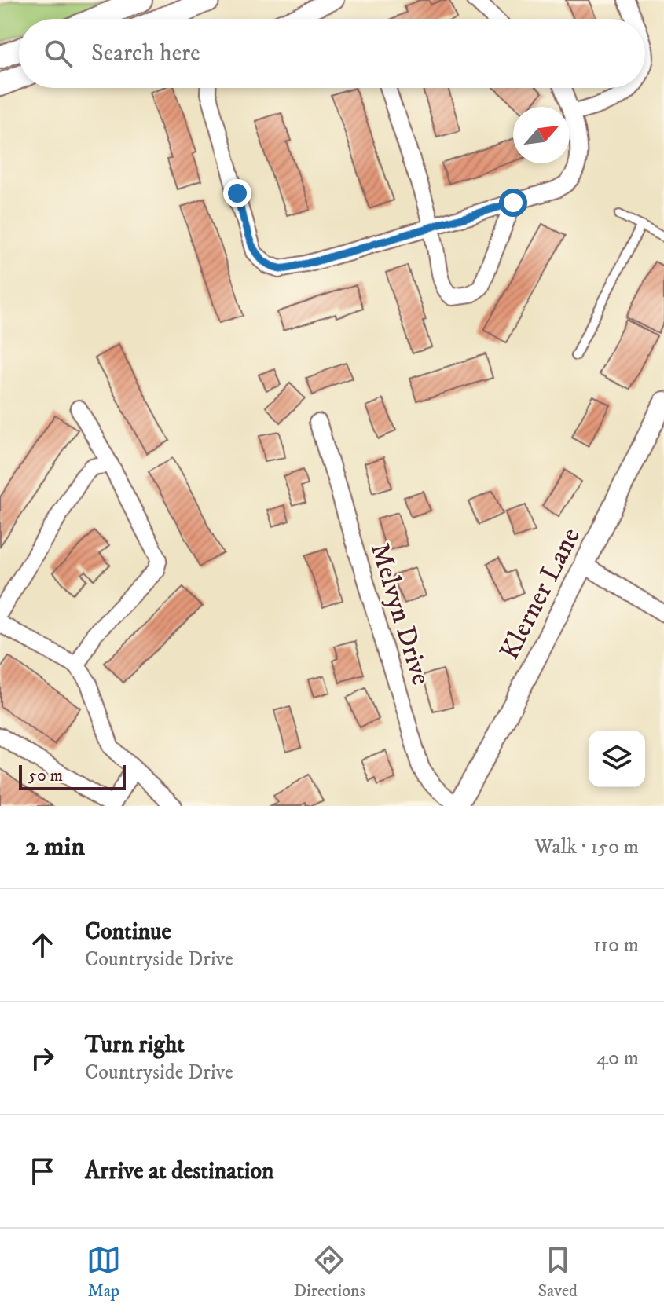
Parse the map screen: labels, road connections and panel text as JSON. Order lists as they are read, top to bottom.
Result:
{
  "streets": {
    "street": ["Klerner Lane", "Melvyn Drive"]
  },
  "crossings": [
    ["Klerner Lane", "Melvyn Drive"]
  ],
  "scale_bar": "50 m",
  "north": "top right",
  "page": {
    "search": "Search here",
    "scale": "50 m",
    "heading": ["2 min", "Walk · 150 m"],
    "list": [
      ["Continue", "Countryside Drive", "110 m"],
      ["Turn right", "Countryside Drive", "40 m"],
      "Arrive at destination"
    ],
    "nav": ["Map", "Directions", "Saved"]
  }
}
